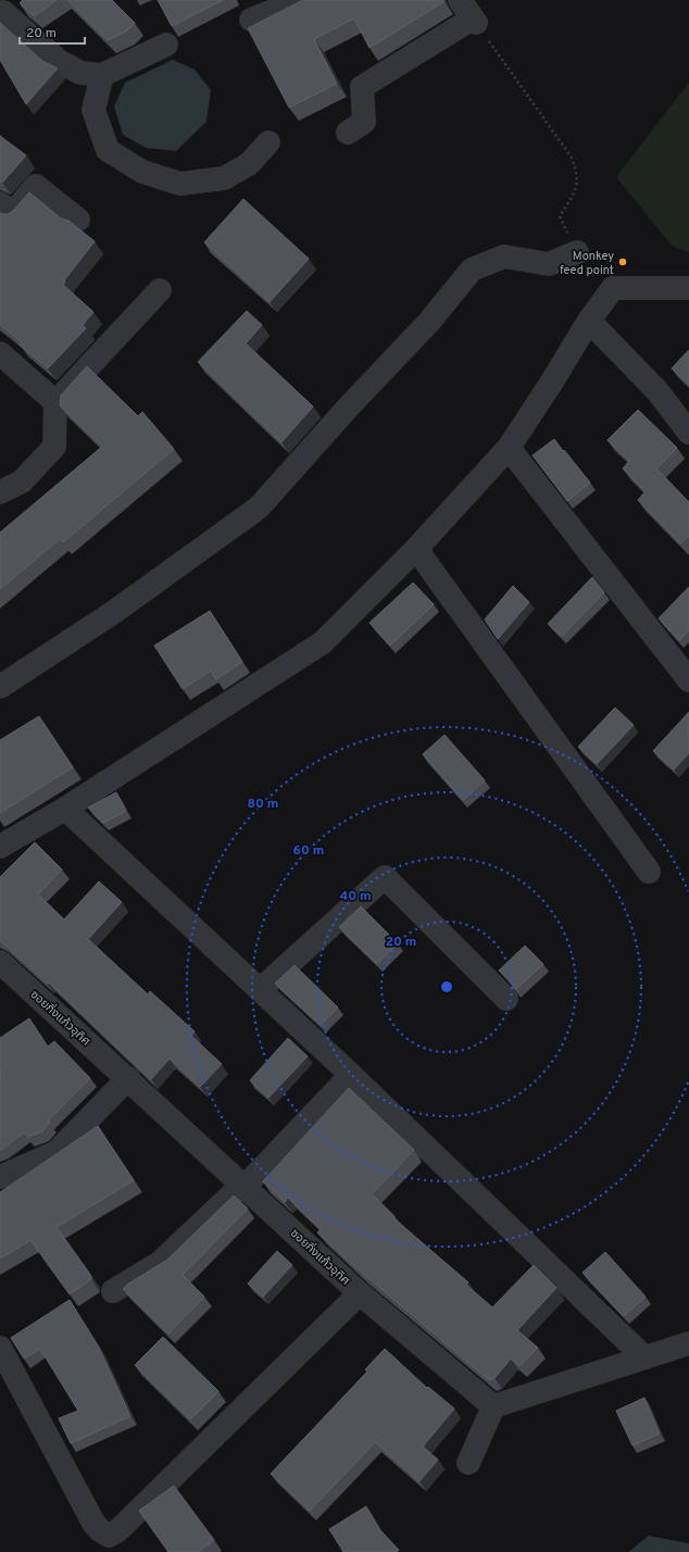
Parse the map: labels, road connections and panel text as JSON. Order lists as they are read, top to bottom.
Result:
{
  "streets": {
    "street": ["ซอยกิ่งแก้วอุทิศ"]
  },
  "places": ["Monkey feed point"],
  "scale_bar": "20 m",
  "rings": [
    "80 m",
    "60 m",
    "40 m",
    "20 m"
  ]
}
